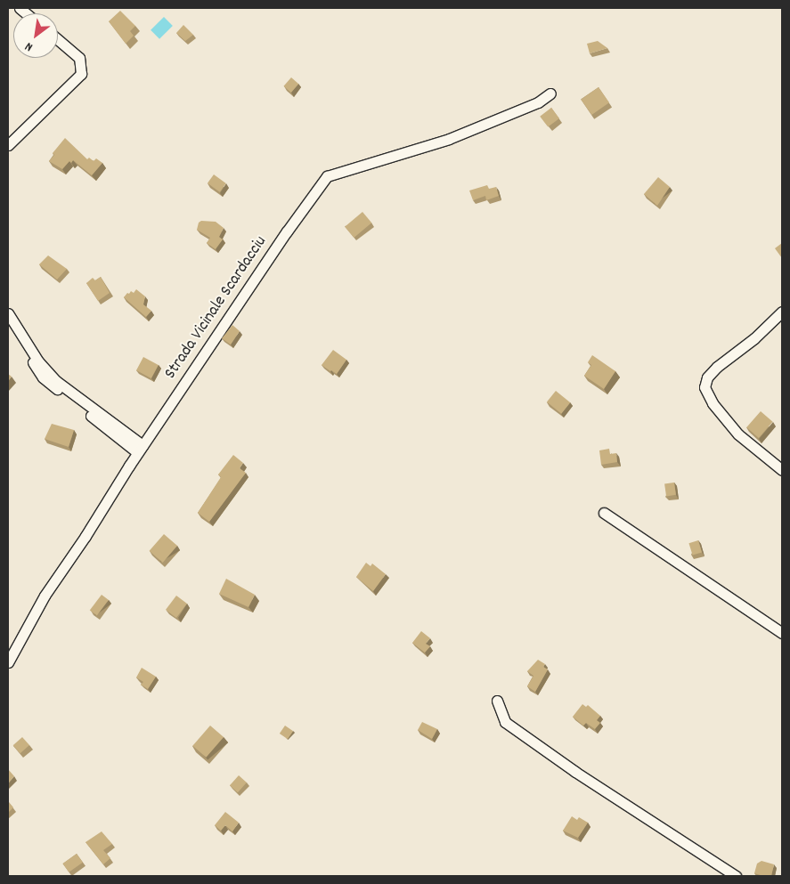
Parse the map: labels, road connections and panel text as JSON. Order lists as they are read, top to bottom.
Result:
{
  "streets": {
    "street": ["Strada Vicinale Scardacciu"]
  },
  "north": "bottom left"
}
